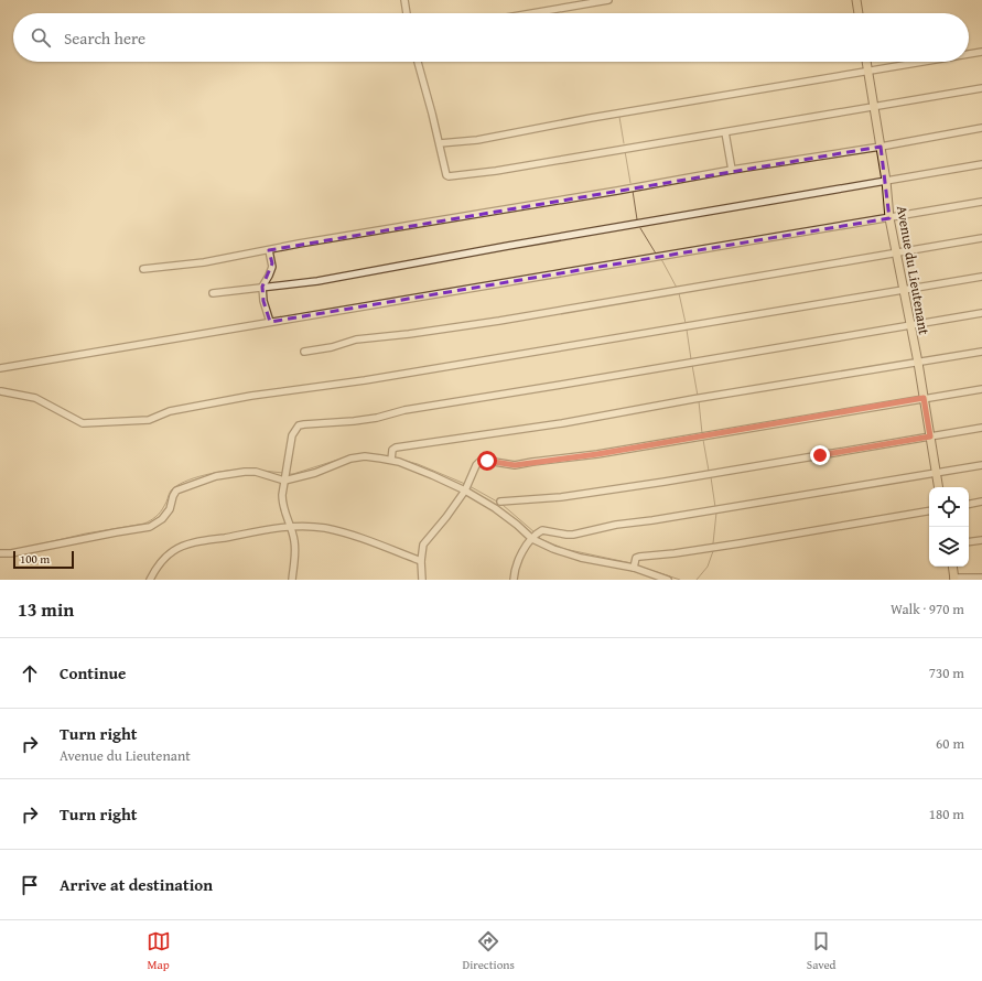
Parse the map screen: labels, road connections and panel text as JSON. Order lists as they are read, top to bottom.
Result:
{
  "streets": {
    "main road": ["Avenue du Lieutenant"]
  },
  "scale_bar": "100 m",
  "page": {
    "search": "Search here",
    "scale": "100 m",
    "heading": ["13 min", "Walk · 970 m"],
    "list": [
      ["Continue", "730 m"],
      ["Turn right", "Avenue du Lieutenant", "60 m"],
      ["Turn right", "180 m"],
      "Arrive at destination"
    ],
    "nav": ["Map", "Directions", "Saved"]
  }
}
